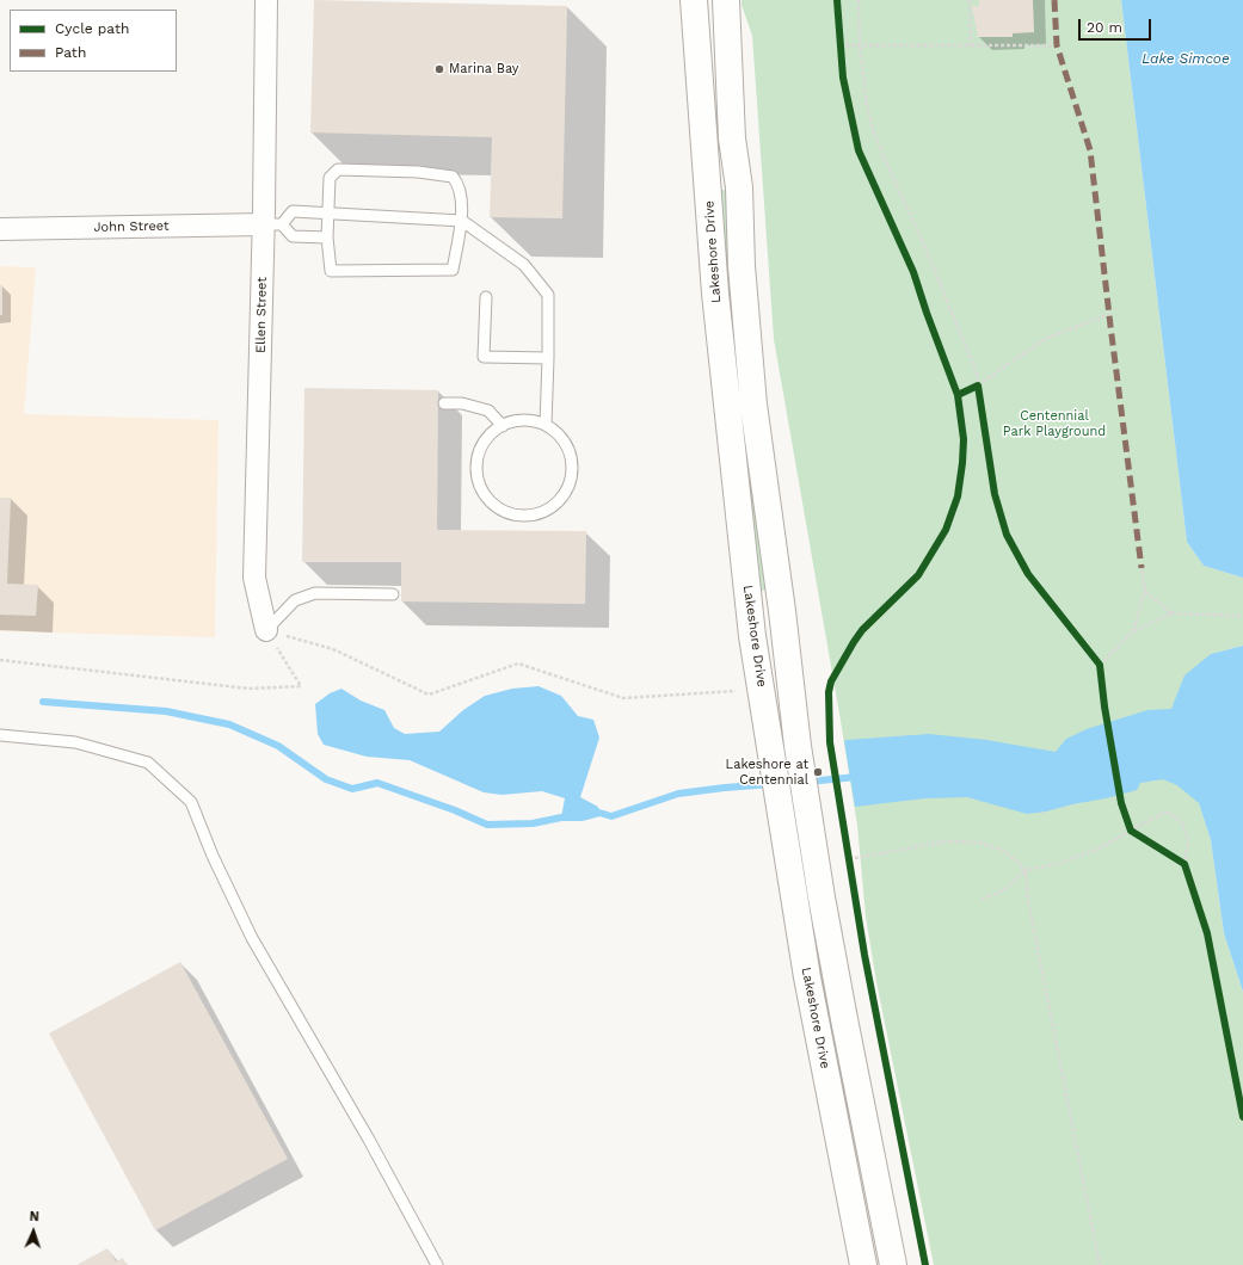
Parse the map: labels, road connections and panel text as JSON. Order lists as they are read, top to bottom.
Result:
{
  "streets": {
    "main road": ["Lakeshore Drive"],
    "street": ["John Street", "Ellen Street"]
  },
  "crossings": [
    ["John Street", "Ellen Street"]
  ],
  "water": ["Lake Simcoe"],
  "parks": ["Centennial Park Playground"],
  "places": ["Marina Bay", "Lakeshore at Centennial"],
  "legend": ["Cycle path", "Path"],
  "scale_bar": "20 m",
  "north": "top"
}
